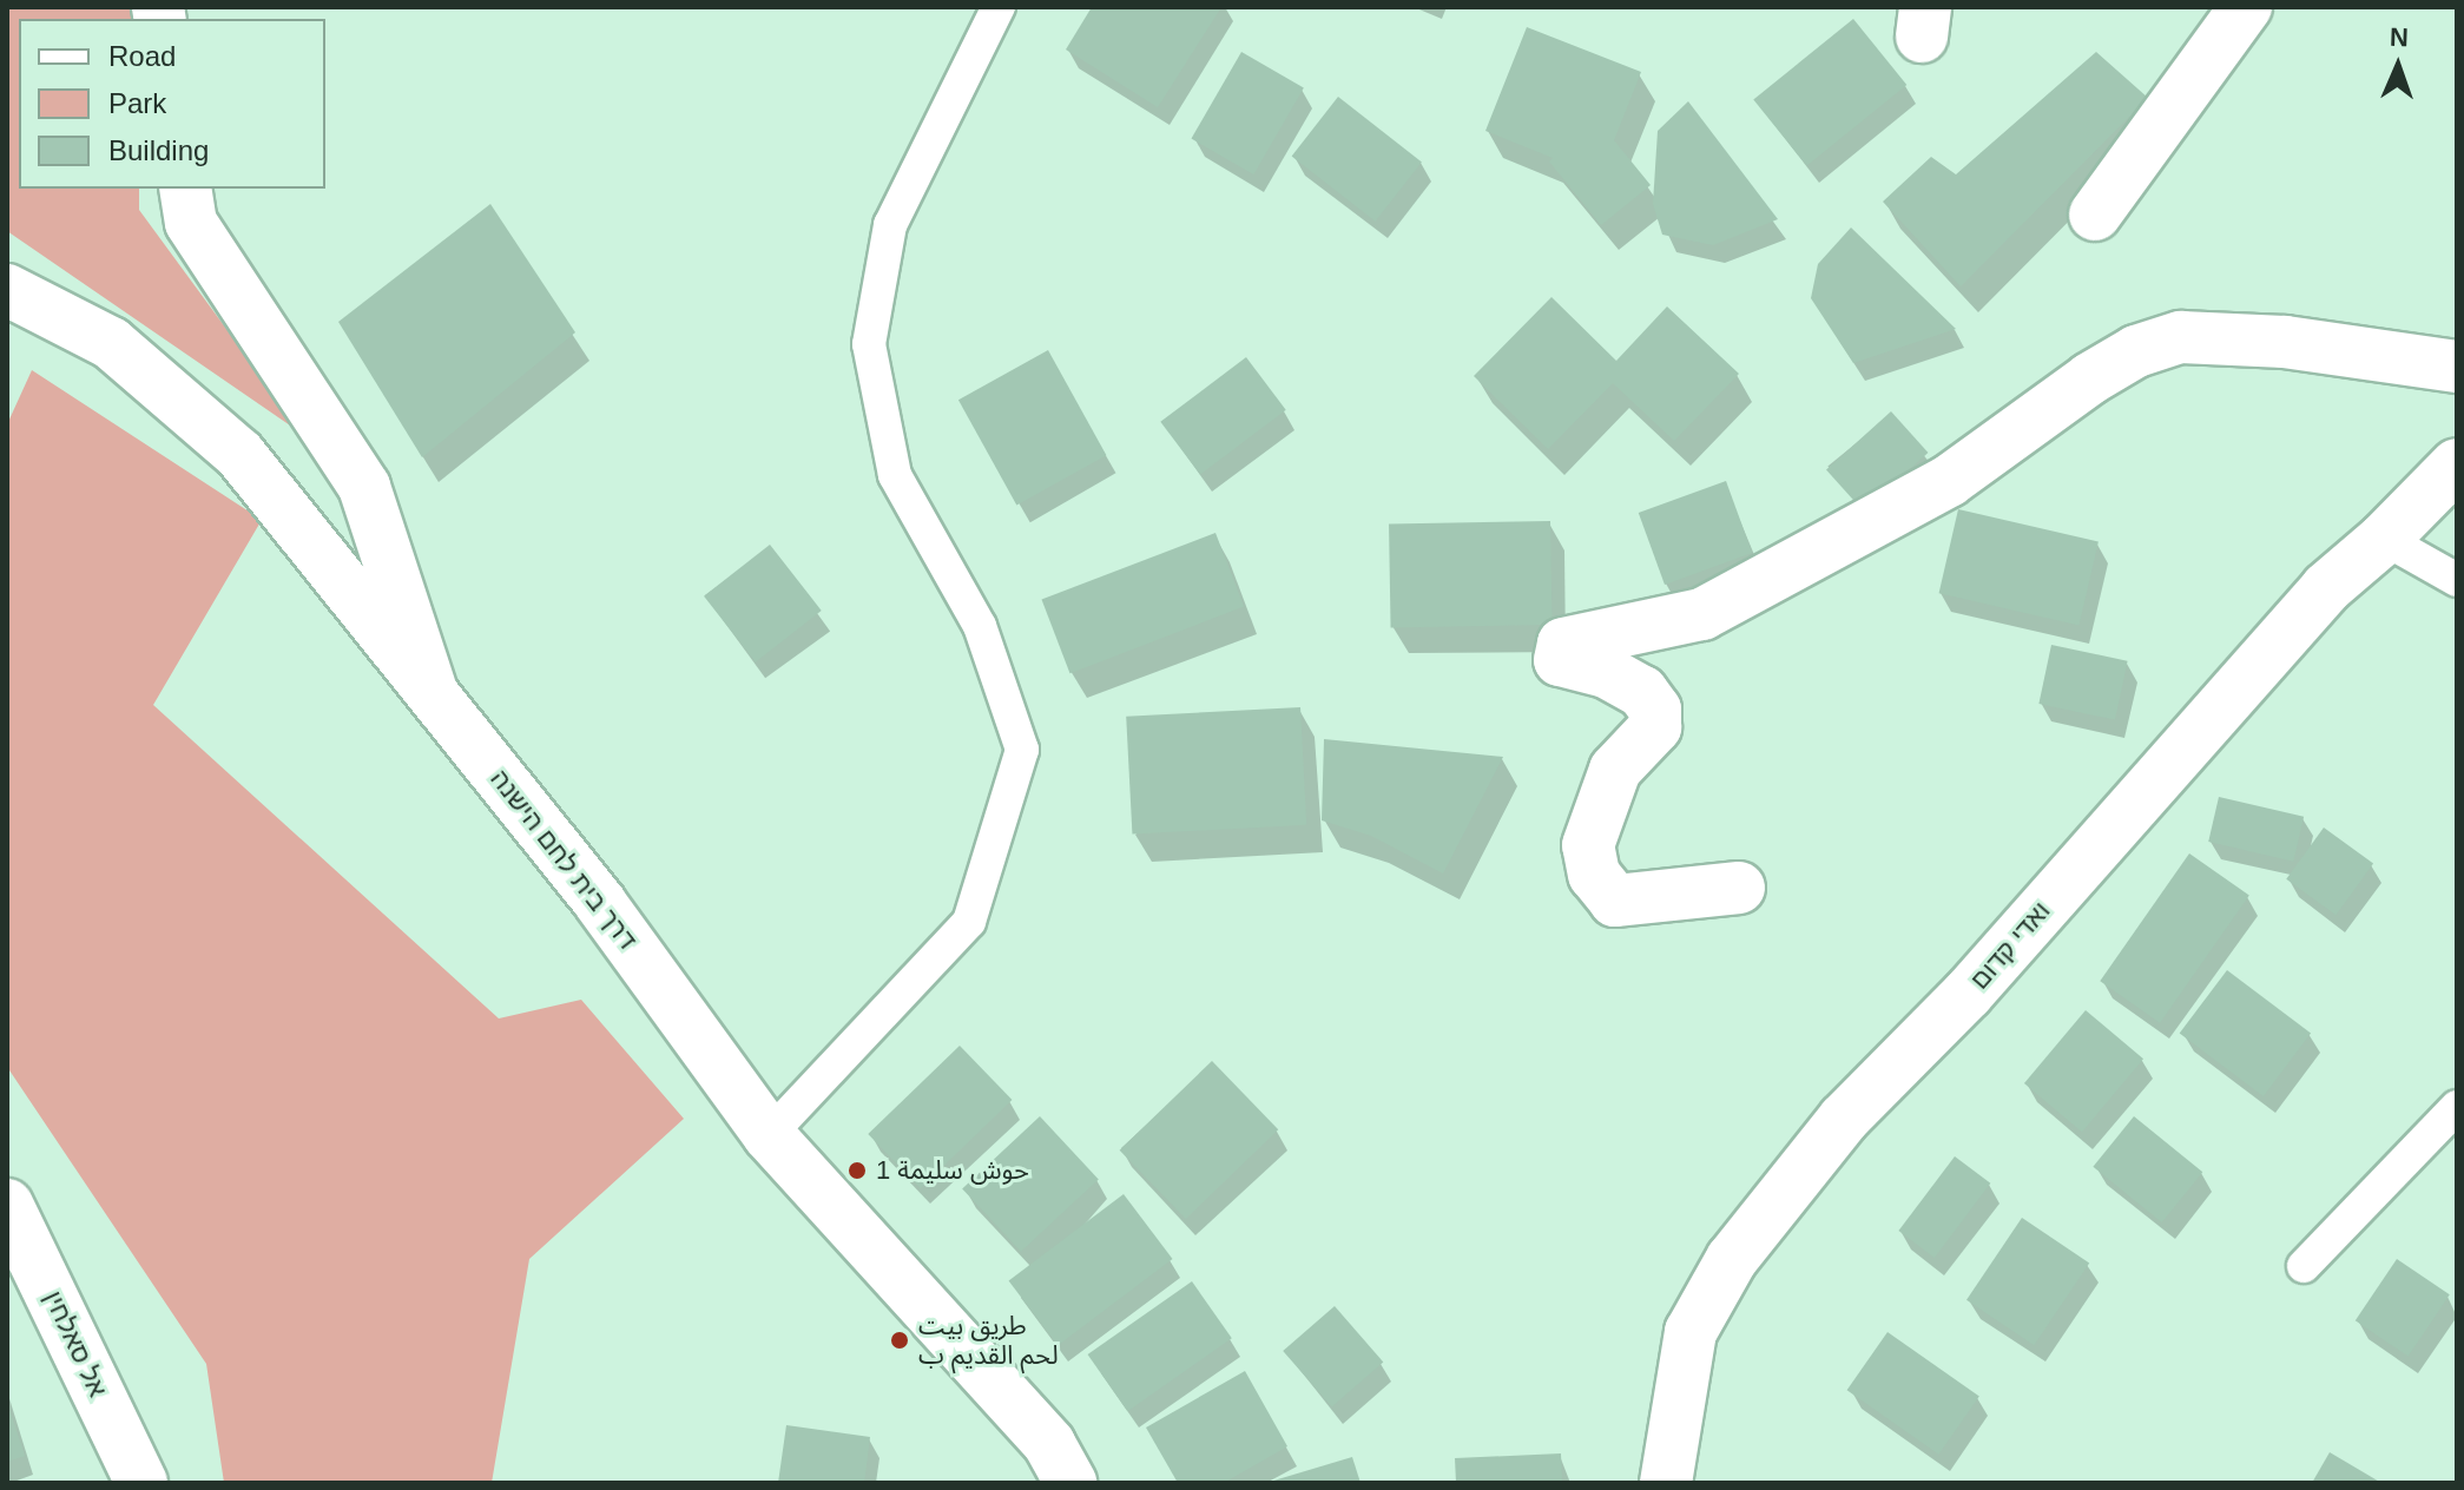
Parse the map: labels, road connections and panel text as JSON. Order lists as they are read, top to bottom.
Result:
{
  "streets": {
    "street": ["דרך בית לחם הישנה", "ואדי קדום", "אל סאלחין"]
  },
  "places": ["حوش سليمة 1", "طريق بيت لحم القديم ب"],
  "legend": ["Road", "Park", "Building"],
  "north": "top"
}
